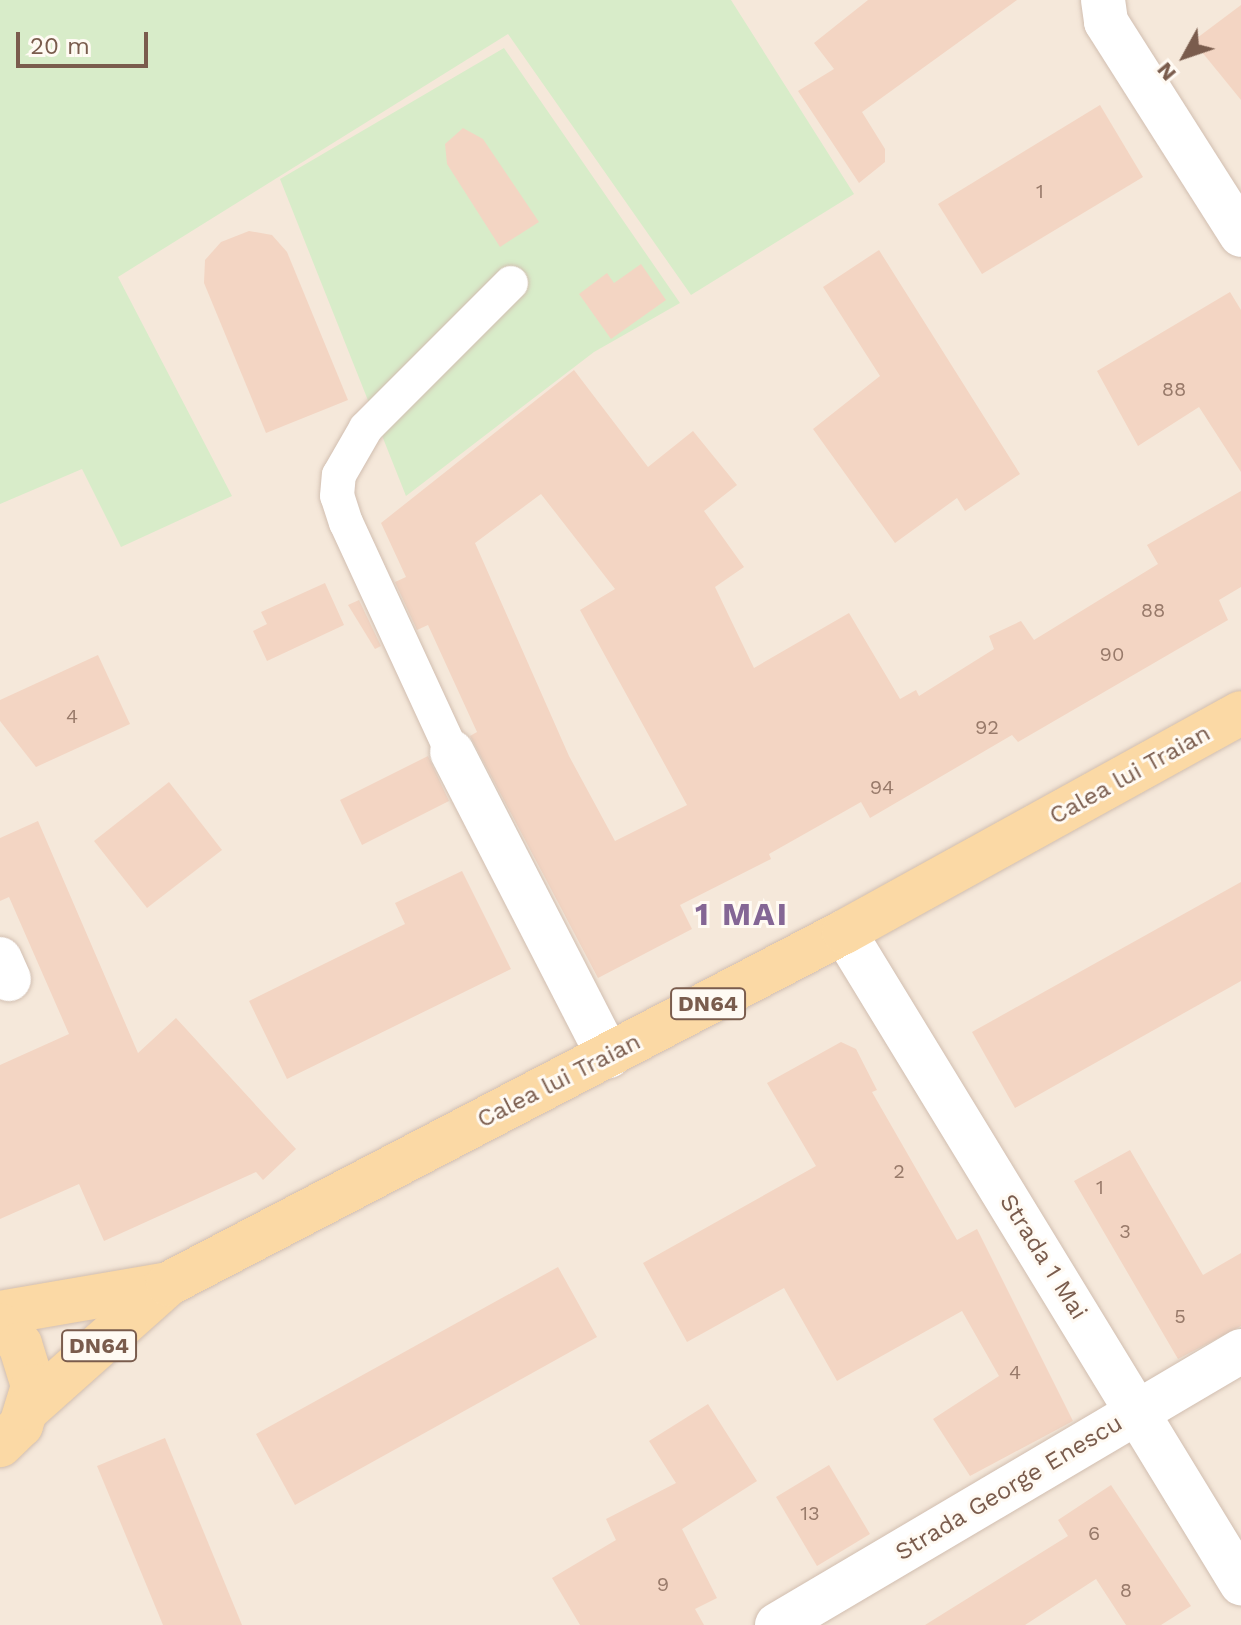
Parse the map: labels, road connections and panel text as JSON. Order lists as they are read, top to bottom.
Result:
{
  "streets": {
    "main road": ["Calea lui Traian", "DN64"],
    "street": ["Strada 1 Mai", "Strada George Enescu"]
  },
  "crossings": [
    ["Calea lui Traian", "Strada 1 Mai"],
    ["Strada 1 Mai", "Strada George Enescu"]
  ],
  "districts": ["1 MAI"],
  "house_numbers": [
    "1",
    "88",
    "88",
    "90",
    "4",
    "92",
    "94",
    "2",
    "1",
    "3",
    "5",
    "4",
    "13",
    "6",
    "9",
    "8"
  ],
  "scale_bar": "20 m",
  "north": "bottom left"
}
